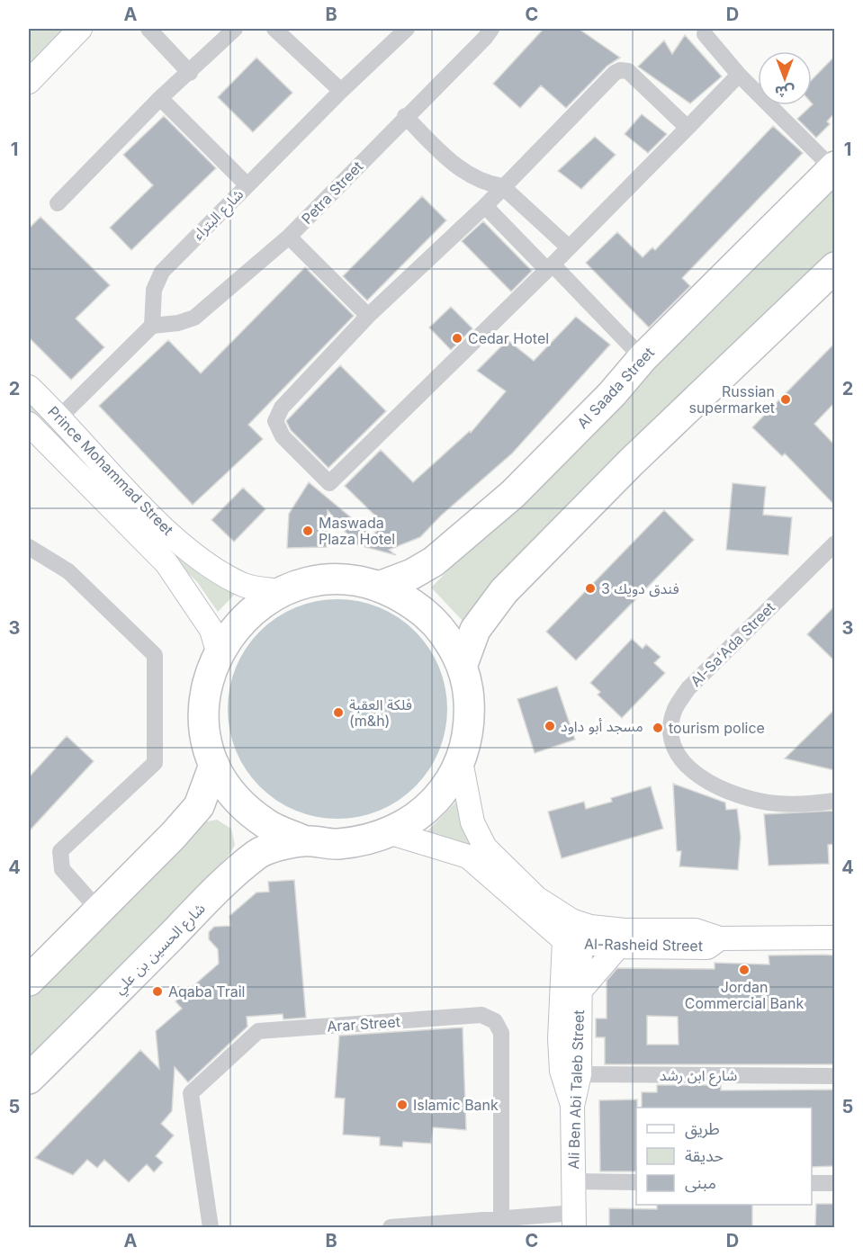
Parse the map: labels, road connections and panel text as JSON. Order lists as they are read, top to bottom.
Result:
{
  "streets": {
    "highway": ["Al Saada Street", "شارع الحسين بن علي"],
    "main road": ["Prince Mohammad Street", "Al-Rasheid Street", "Ali Ben Abi Taleb Street"],
    "street": [
      "Petra Street",
      "شارع البتراء",
      "Al-Sa'Ada Street",
      "Arar Street",
      "شارع ابن رشد"
    ]
  },
  "crossings": [
    ["Petra Street", "شارع البتراء"],
    ["Al-Rasheid Street", "Ali Ben Abi Taleb Street"],
    ["شارع ابن رشد", "Ali Ben Abi Taleb Street"]
  ],
  "places": [
    "Cedar Hotel",
    "Russian supermarket",
    "Maswada Plaza Hotel",
    "فندق دويك 3",
    "فلكة العقبة (m&h)",
    "مسجد أبو داود",
    "tourism police",
    "Jordan Commercial Bank",
    "Aqaba Trail",
    "Islamic Bank"
  ],
  "legend": ["طريق", "حديقة", "مبنى"],
  "north": "bottom",
  "grid": {
    "columns": [
      "A",
      "B",
      "C",
      "D"
    ],
    "rows": [
      "1",
      "2",
      "3",
      "4",
      "5"
    ]
  }
}
